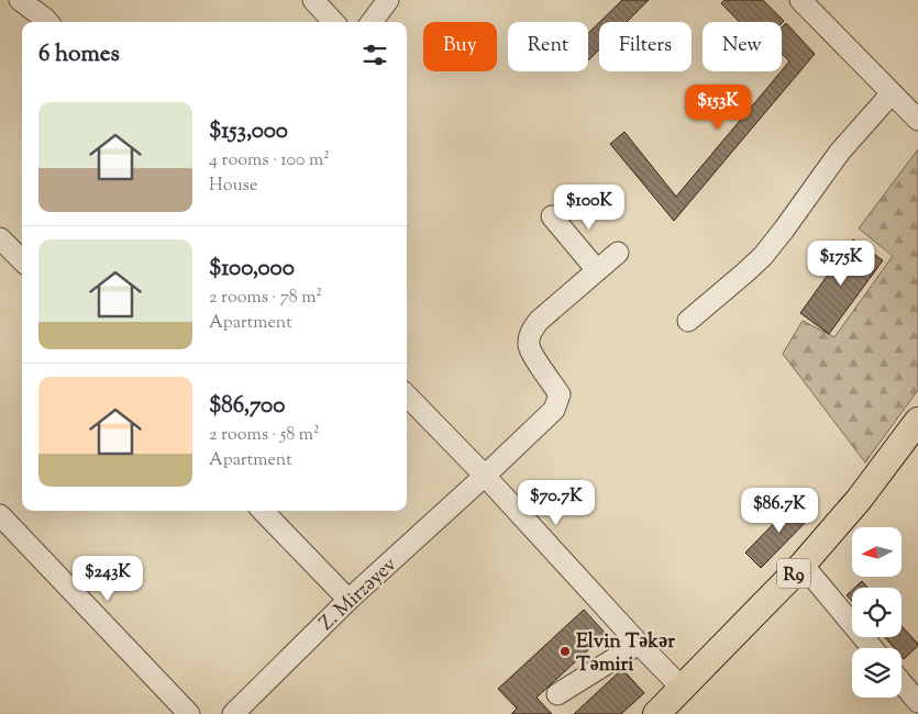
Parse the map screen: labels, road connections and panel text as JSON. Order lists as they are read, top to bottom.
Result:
{
  "streets": {
    "main road": ["R9"],
    "street": ["Z. Mirzəyev"]
  },
  "places": ["Elvin Təkər Təmiri"],
  "north": "left",
  "page": {
    "chip": [
      "Buy",
      "Rent",
      "Filters",
      "New"
    ],
    "heading": "6 homes",
    "price": [
      "$153K",
      "$100K",
      "$175K",
      "$70.7K",
      "$86.7K",
      "$243K"
    ],
    "list": [
      {
        "name": "$153,000",
        "note": "4 rooms · 100 m² · House"
      },
      {
        "name": "$100,000",
        "note": "2 rooms · 78 m² · Apartment"
      },
      {
        "name": "$86,700",
        "note": "2 rooms · 58 m² · Apartment"
      }
    ]
  }
}
